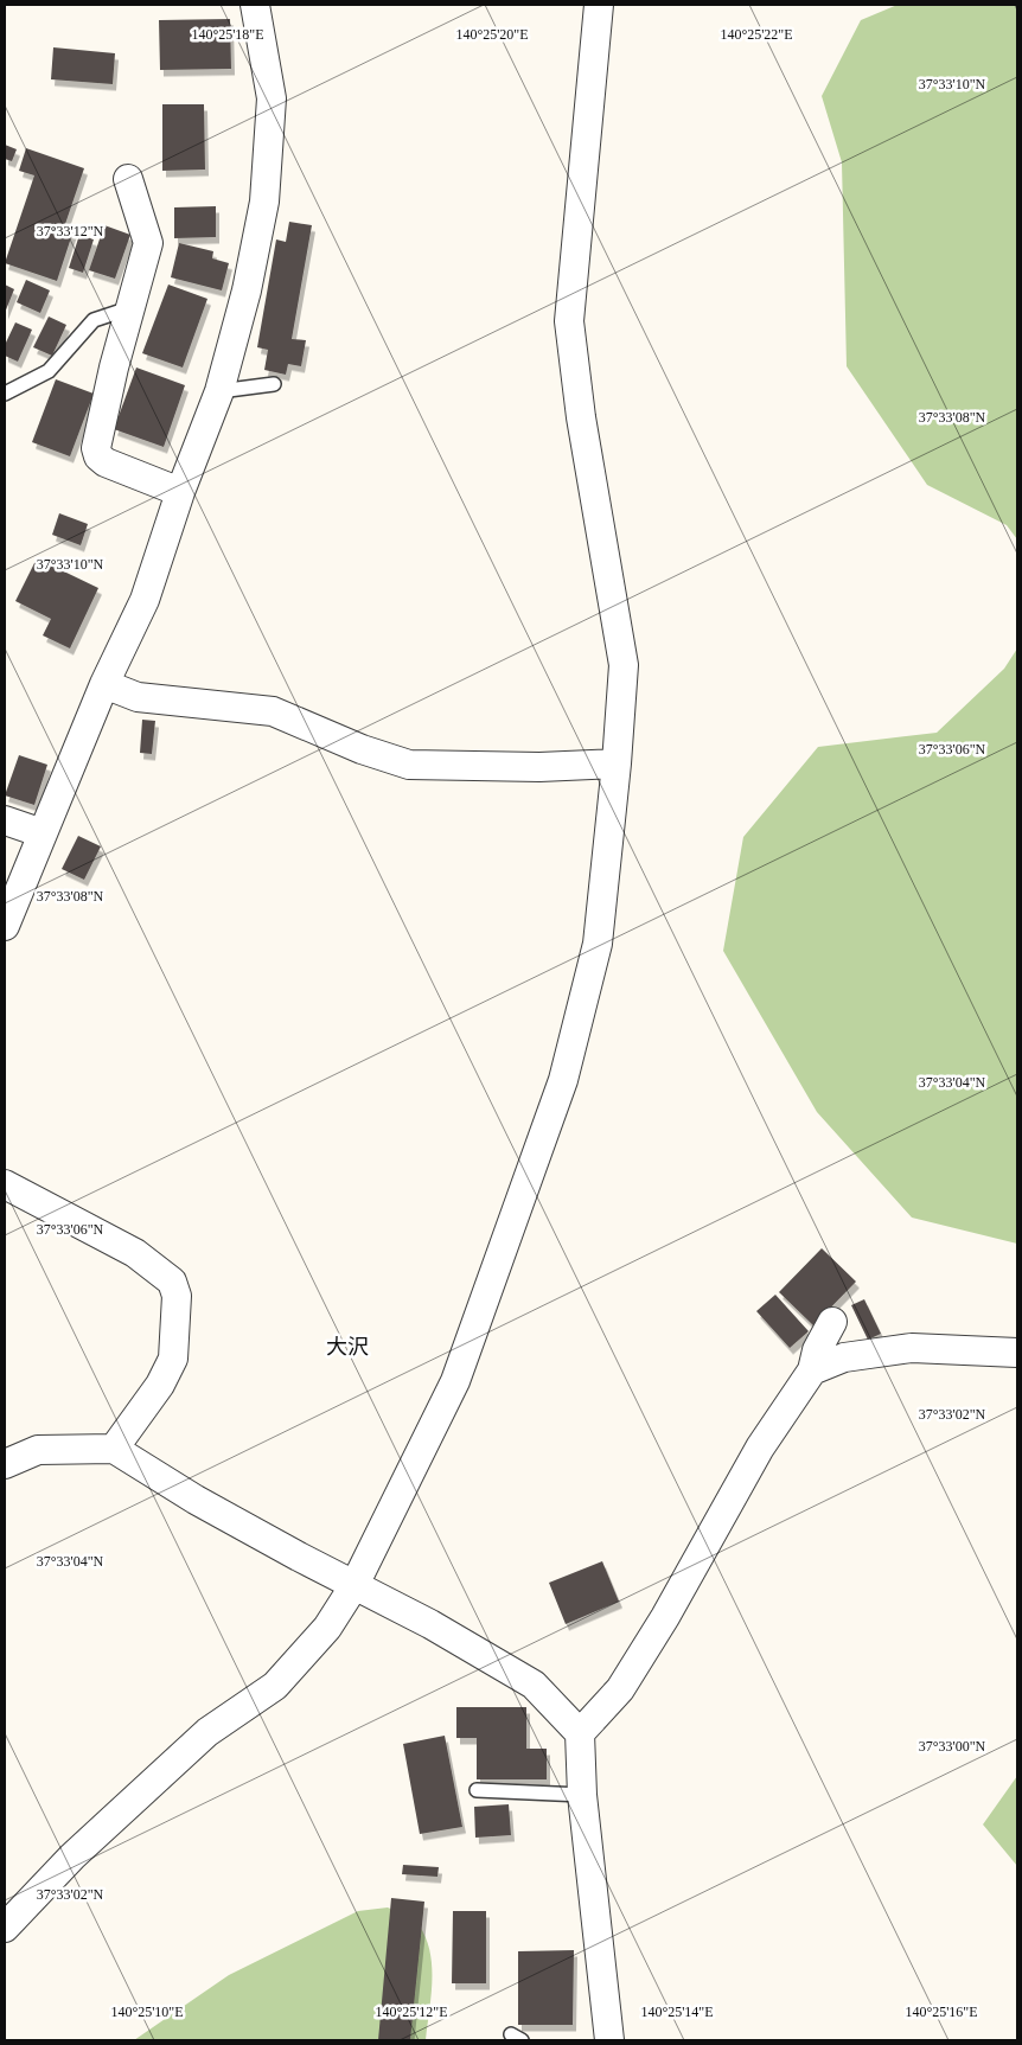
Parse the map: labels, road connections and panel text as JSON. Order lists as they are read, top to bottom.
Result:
{
  "districts": ["大沢"],
  "coordinates": [
    "140°25'18\"E",
    "140°25'20\"E",
    "140°25'22\"E",
    "37°33'10\"N",
    "37°33'12\"N",
    "37°33'08\"N",
    "37°33'06\"N",
    "37°33'04\"N",
    "37°33'02\"N",
    "37°33'00\"N",
    "140°25'10\"E",
    "140°25'12\"E",
    "140°25'14\"E",
    "140°25'16\"E"
  ]
}
